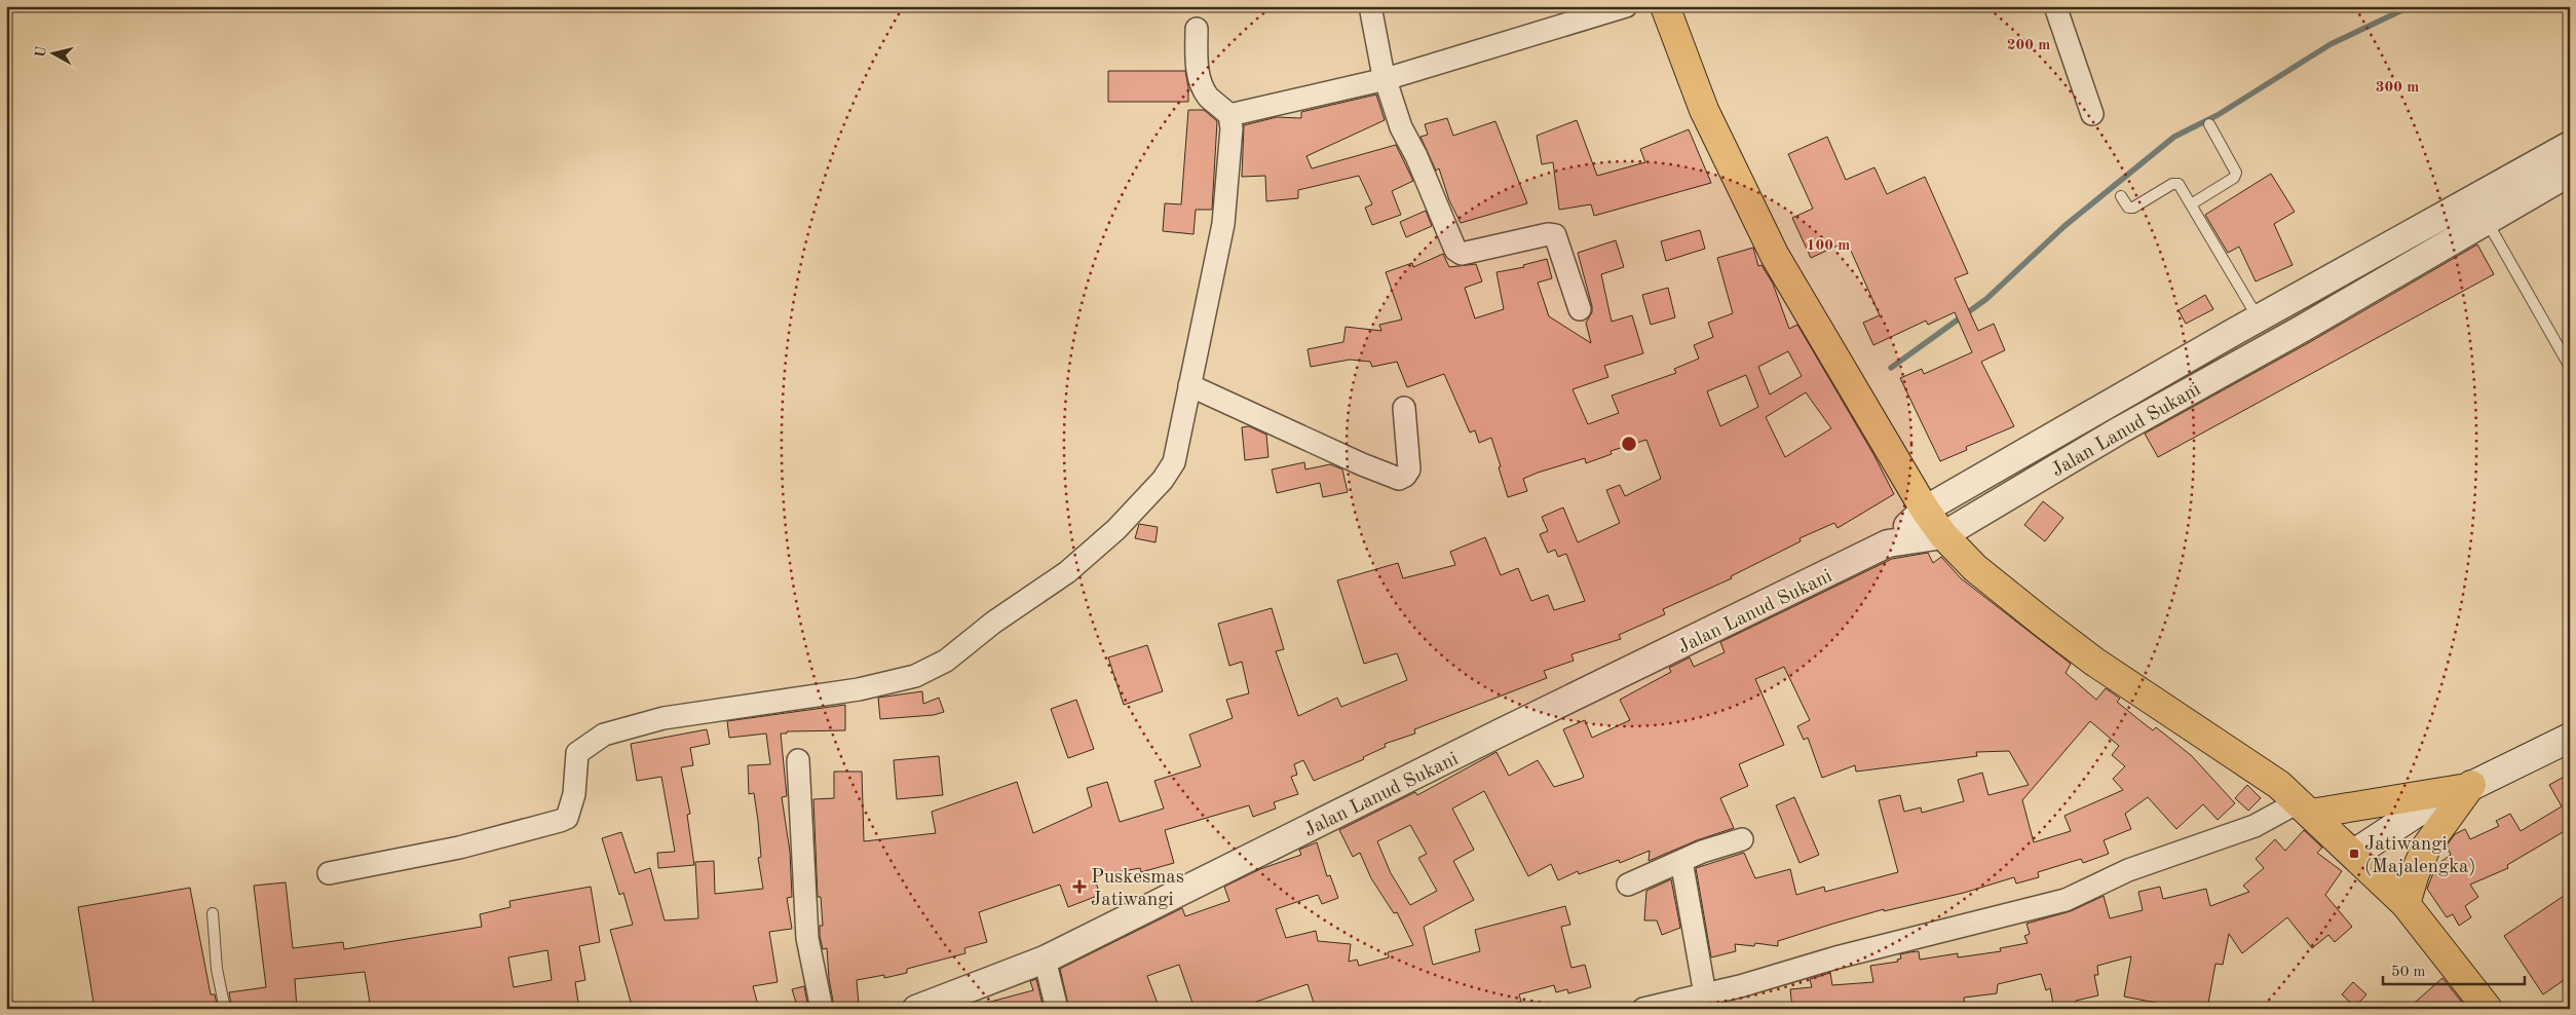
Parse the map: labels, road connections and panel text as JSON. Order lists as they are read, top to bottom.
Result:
{
  "streets": {
    "street": ["Jalan Lanud Sukani"]
  },
  "places": {
    "transit": ["Jatiwangi (Majalengka)"],
    "health": ["Puskesmas Jatiwangi"]
  },
  "scale_bar": "50 m",
  "north": "left",
  "rings": ["200 m", "300 m", "100 m"]
}
